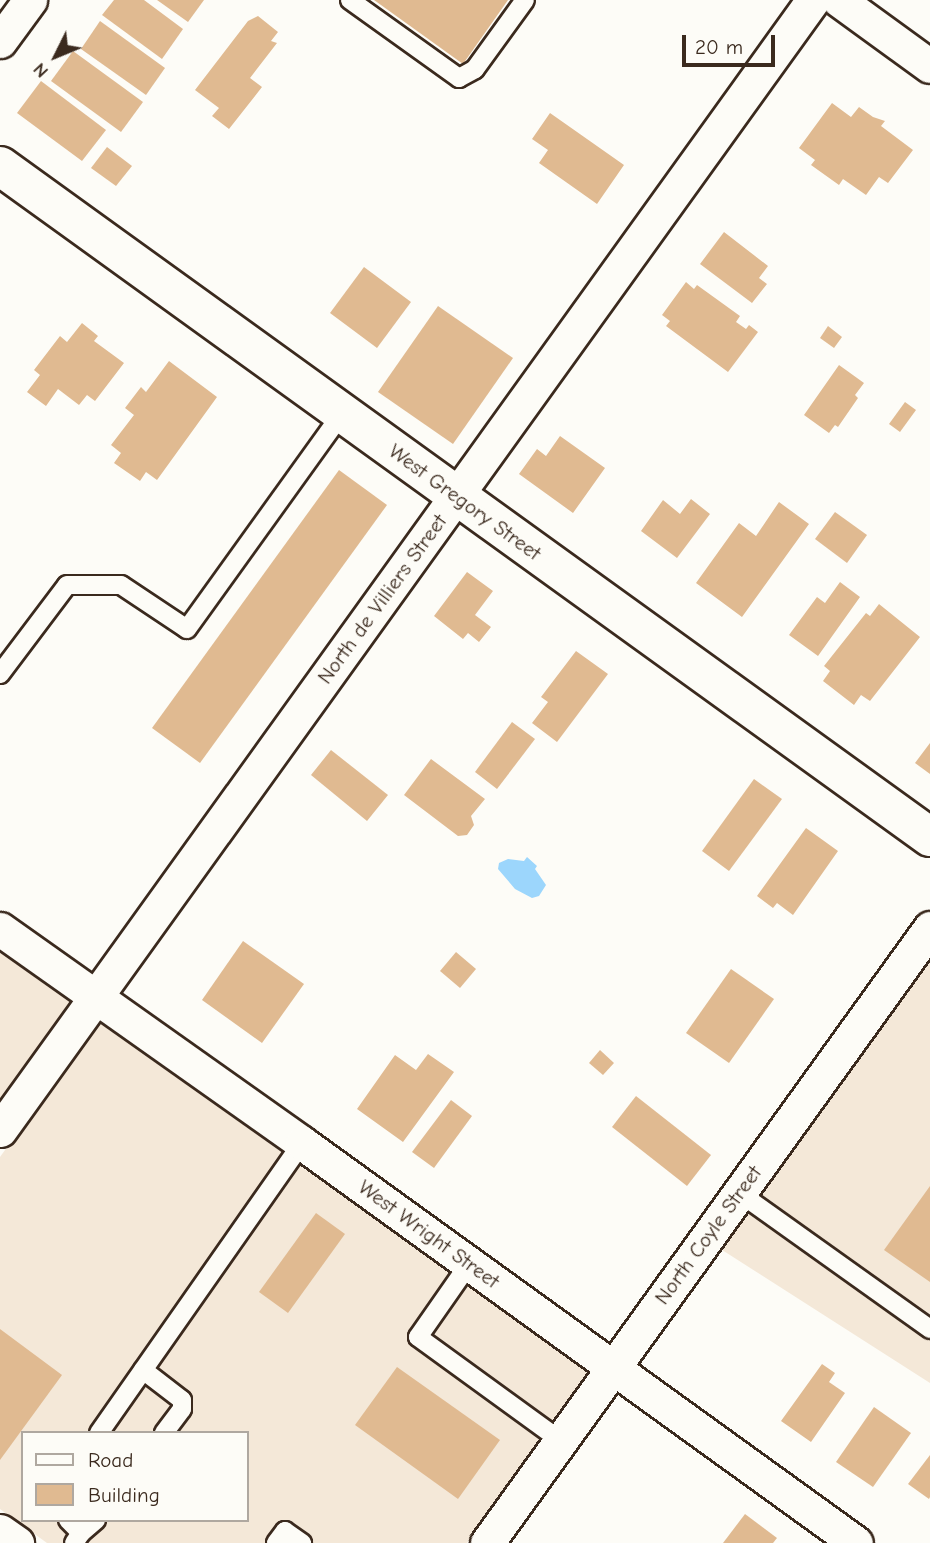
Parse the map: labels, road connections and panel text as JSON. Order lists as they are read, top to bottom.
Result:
{
  "streets": {
    "street": [
      "West Gregory Street",
      "North de Villiers Street",
      "West Wright Street",
      "North Coyle Street"
    ]
  },
  "crossings": [
    ["West Gregory Street", "North de Villiers Street"],
    ["North de Villiers Street", "West Wright Street"],
    ["West Wright Street", "North Coyle Street"]
  ],
  "legend": ["Road", "Building"],
  "scale_bar": "20 m",
  "north": "bottom left"
}
